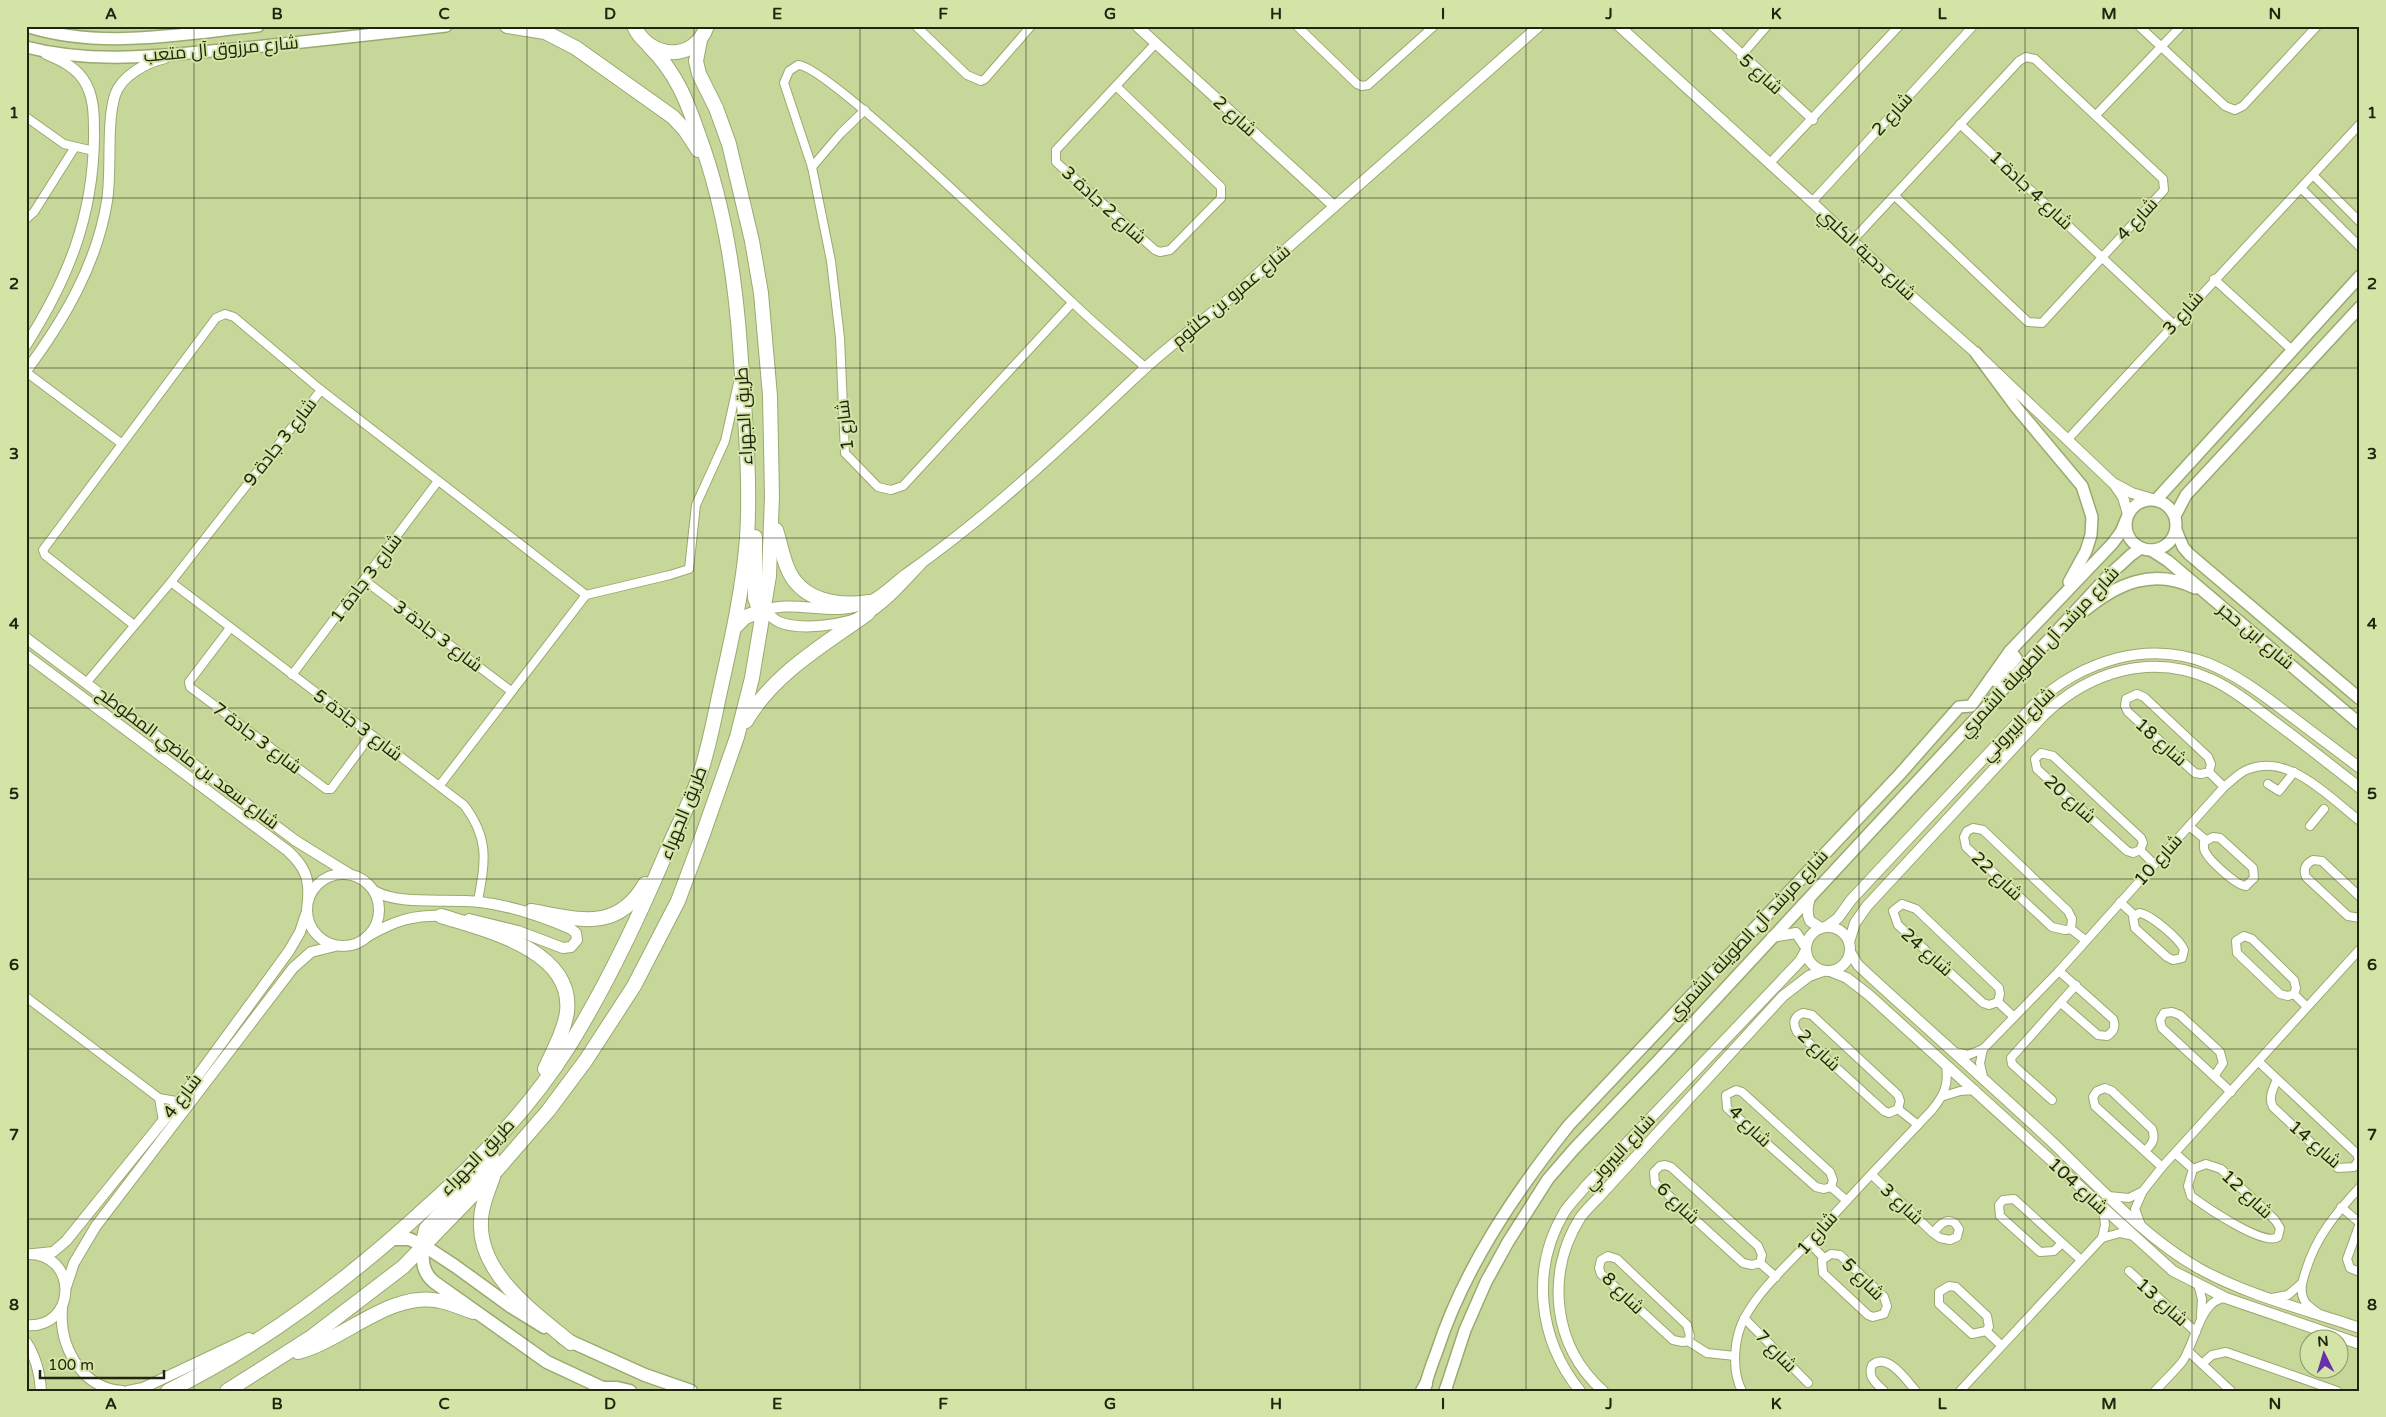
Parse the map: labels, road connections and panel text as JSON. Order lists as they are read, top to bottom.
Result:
{
  "streets": {
    "highway": ["طريق الجهراء"],
    "main road": ["شارع مرزوق آل متعب", "شارع ابن حجر", "شارع مرشد آل الطويلة الشمري"],
    "street": [
      "شارع 5",
      "شارع 2",
      "شارع 4 جادة 1",
      "شارع 2 جادة 3",
      "شارع 4",
      "شارع دحية الكلبي",
      "شارع عمرو بن كلثوم",
      "شارع 3",
      "شارع 1",
      "شارع 3 جادة 9",
      "شارع 3 جادة 1",
      "شارع 3 جادة 3",
      "شارع البيروني",
      "شارع 3 جادة 5",
      "شارع 3 جادة 7",
      "شارع 18",
      "شارع سعد بن ماضي المطوطح",
      "شارع 20",
      "شارع 10",
      "شارع 22",
      "شارع 24",
      "شارع 14",
      "شارع 104",
      "شارع 12",
      "شارع 6",
      "شارع 8",
      "شارع 13",
      "شارع 7"
    ]
  },
  "crossings": [
    ["شارع 5", "شارع 1"],
    ["شارع 2", "شارع 2 جادة 3"],
    ["شارع 2", "شارع دحية الكلبي"],
    ["شارع 2", "شارع عمرو بن كلثوم"],
    ["شارع 2", "شارع 1"],
    ["شارع 4 جادة 1", "شارع 4"],
    ["شارع 4 جادة 1", "شارع 3"],
    ["شارع 4", "شارع دحية الكلبي"],
    ["شارع 4", "شارع 1"],
    ["شارع 4", "شارع سعد بن ماضي المطوطح"],
    ["شارع دحية الكلبي", "شارع 3"],
    ["شارع دحية الكلبي", "شارع ابن حجر"],
    ["شارع دحية الكلبي", "شارع مرشد آل الطويلة الشمري"],
    ["شارع عمرو بن كلثوم", "طريق الجهراء"],
    ["شارع عمرو بن كلثوم", "شارع 1"],
    ["شارع 3", "شارع 1"],
    ["شارع 1", "شارع 6"],
    ["شارع 1", "شارع 8"],
    ["شارع 1", "شارع 7"],
    ["شارع 3 جادة 9", "شارع 3 جادة 5"],
    ["شارع 3 جادة 9", "شارع سعد بن ماضي المطوطح"],
    ["شارع 3 جادة 1", "شارع 3 جادة 3"],
    ["شارع 3 جادة 1", "شارع 3 جادة 5"],
    ["شارع ابن حجر", "شارع مرشد آل الطويلة الشمري"],
    ["شارع البيروني", "شارع 104"],
    ["شارع 3 جادة 5", "شارع 3 جادة 7"],
    ["شارع 18", "شارع 10"],
    ["شارع 20", "شارع 10"],
    ["شارع 10", "شارع 22"],
    ["شارع 10", "شارع 24"]
  ],
  "scale_bar": "100 m",
  "north": "top",
  "grid": {
    "columns": [
      "A",
      "B",
      "C",
      "D",
      "E",
      "F",
      "G",
      "H",
      "I",
      "J",
      "K",
      "L",
      "M",
      "N"
    ],
    "rows": [
      "1",
      "2",
      "3",
      "4",
      "5",
      "6",
      "7",
      "8"
    ]
  }
}
